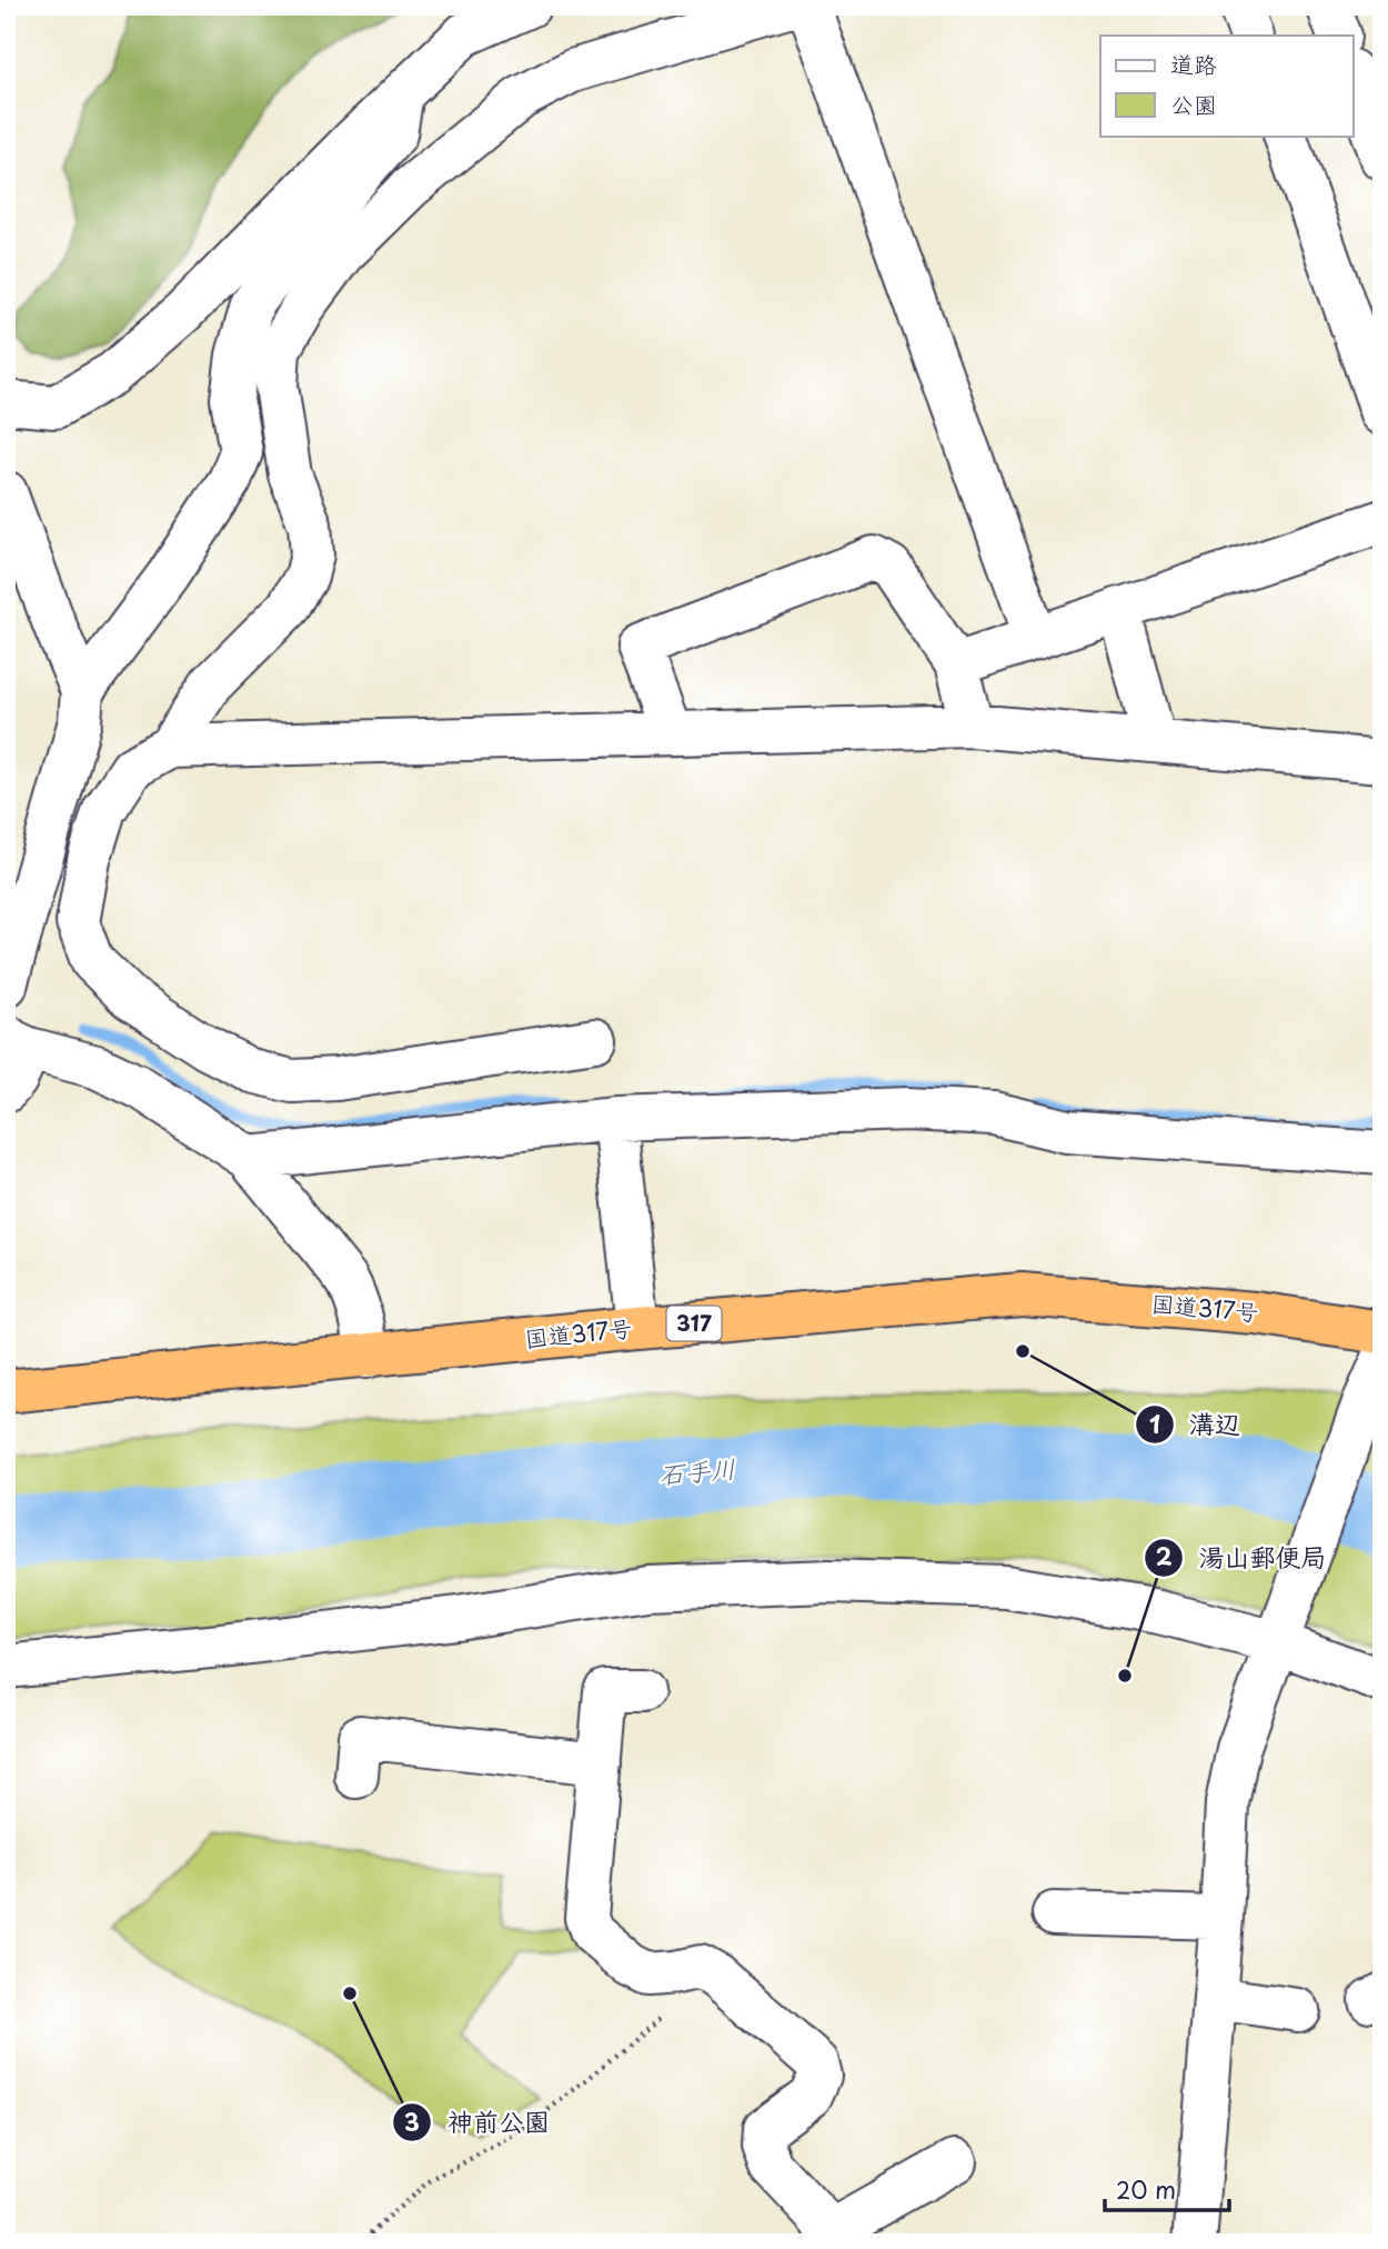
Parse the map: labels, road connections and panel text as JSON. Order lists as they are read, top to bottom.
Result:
{
  "streets": {
    "highway": ["国道317号", "317"]
  },
  "water": ["石手川"],
  "places": ["溝辺", "湯山郵便局", "神前公園"],
  "legend": ["道路", "公園"],
  "scale_bar": "20 m"
}
